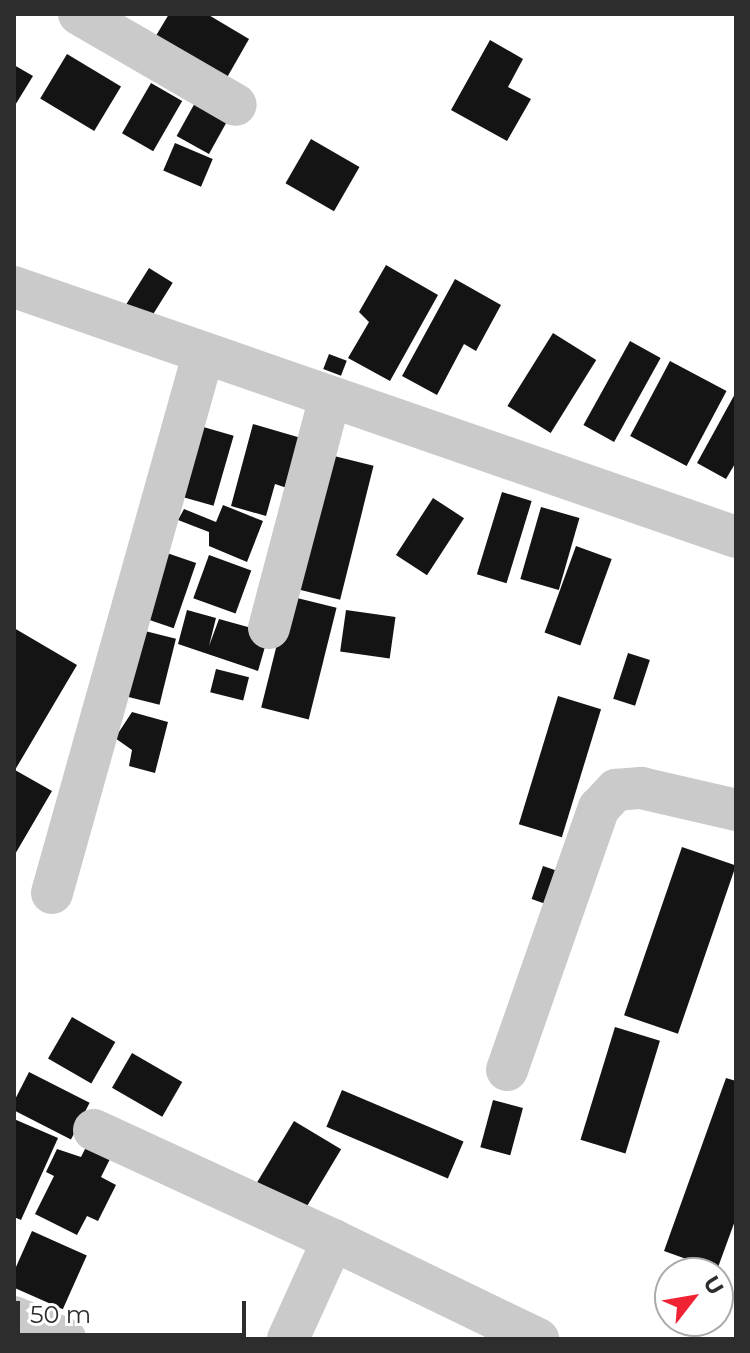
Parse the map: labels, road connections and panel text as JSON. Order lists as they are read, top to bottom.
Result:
{
  "scale_bar": "50 m",
  "north": "top right"
}
